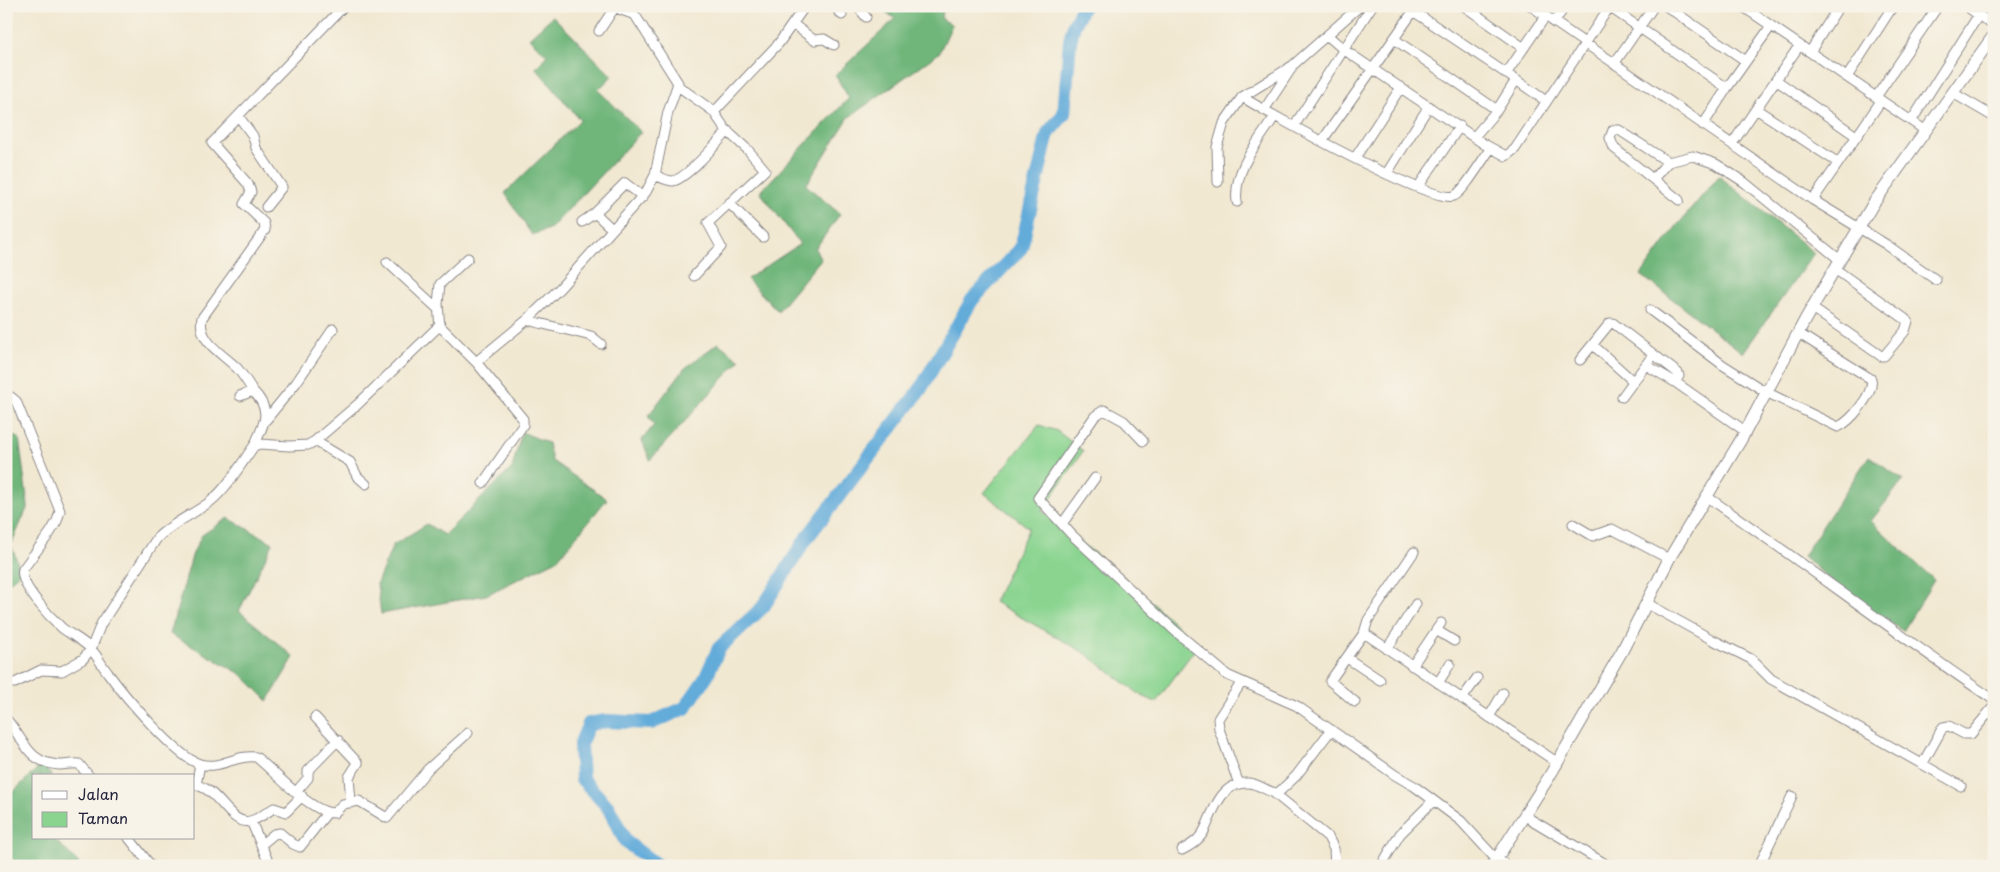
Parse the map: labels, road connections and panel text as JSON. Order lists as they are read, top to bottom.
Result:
{
  "legend": ["Jalan", "Taman"]
}
